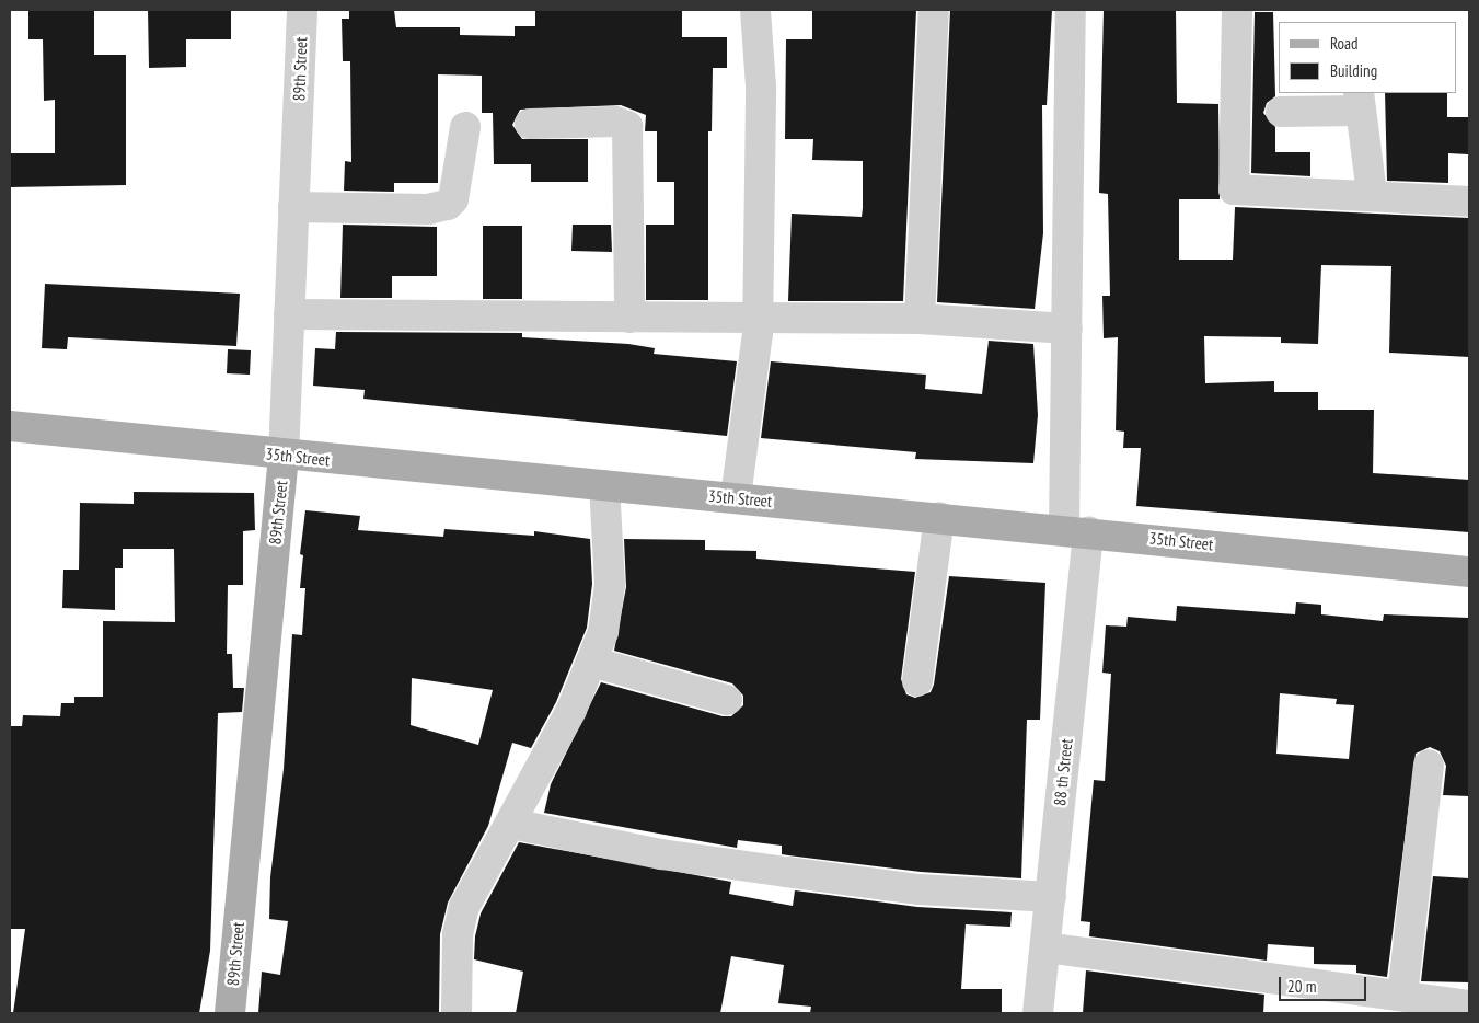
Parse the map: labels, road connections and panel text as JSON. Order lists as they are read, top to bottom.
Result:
{
  "streets": {
    "main road": ["89th Street", "35th Street"],
    "street": ["88 th Street"]
  },
  "crossings": [
    ["89th Street", "35th Street"],
    ["35th Street", "88 th Street"]
  ],
  "legend": ["Road", "Building"],
  "scale_bar": "20 m"
}
